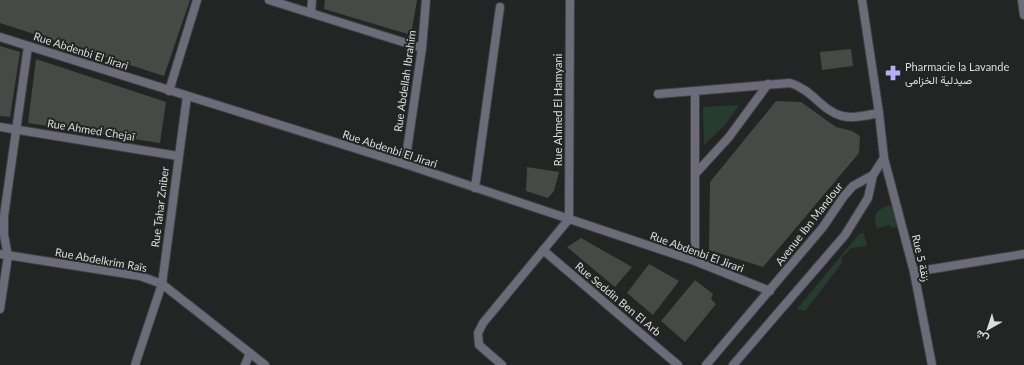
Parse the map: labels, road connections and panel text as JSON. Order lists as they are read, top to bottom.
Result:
{
  "streets": {
    "street": [
      "Rue Abdenbi El Jirari",
      "Rue Abdellah Ibrahim",
      "Rue Ahmed El Hamyani",
      "Rue Ahmed Chejaï",
      "Rue Tahar Zniber",
      "Avenue Ibn Mandour",
      "Rue 5 زنقة",
      "Rue Abdelkrim Raïs",
      "Rue Seddin Ben El Arb"
    ]
  },
  "crossings": [
    ["Rue Abdenbi El Jirari", "Rue Abdellah Ibrahim"],
    ["Rue Abdenbi El Jirari", "Rue Ahmed El Hamyani"],
    ["Rue Abdenbi El Jirari", "Rue Tahar Zniber"],
    ["Rue Abdenbi El Jirari", "Avenue Ibn Mandour"],
    ["Rue Ahmed Chejaï", "Rue Tahar Zniber"],
    ["Rue Tahar Zniber", "Rue Abdelkrim Raïs"]
  ],
  "places": {
    "pharmacy": ["Pharmacie la Lavande صيدلية الخزامى"]
  },
  "north": "bottom left"
}
